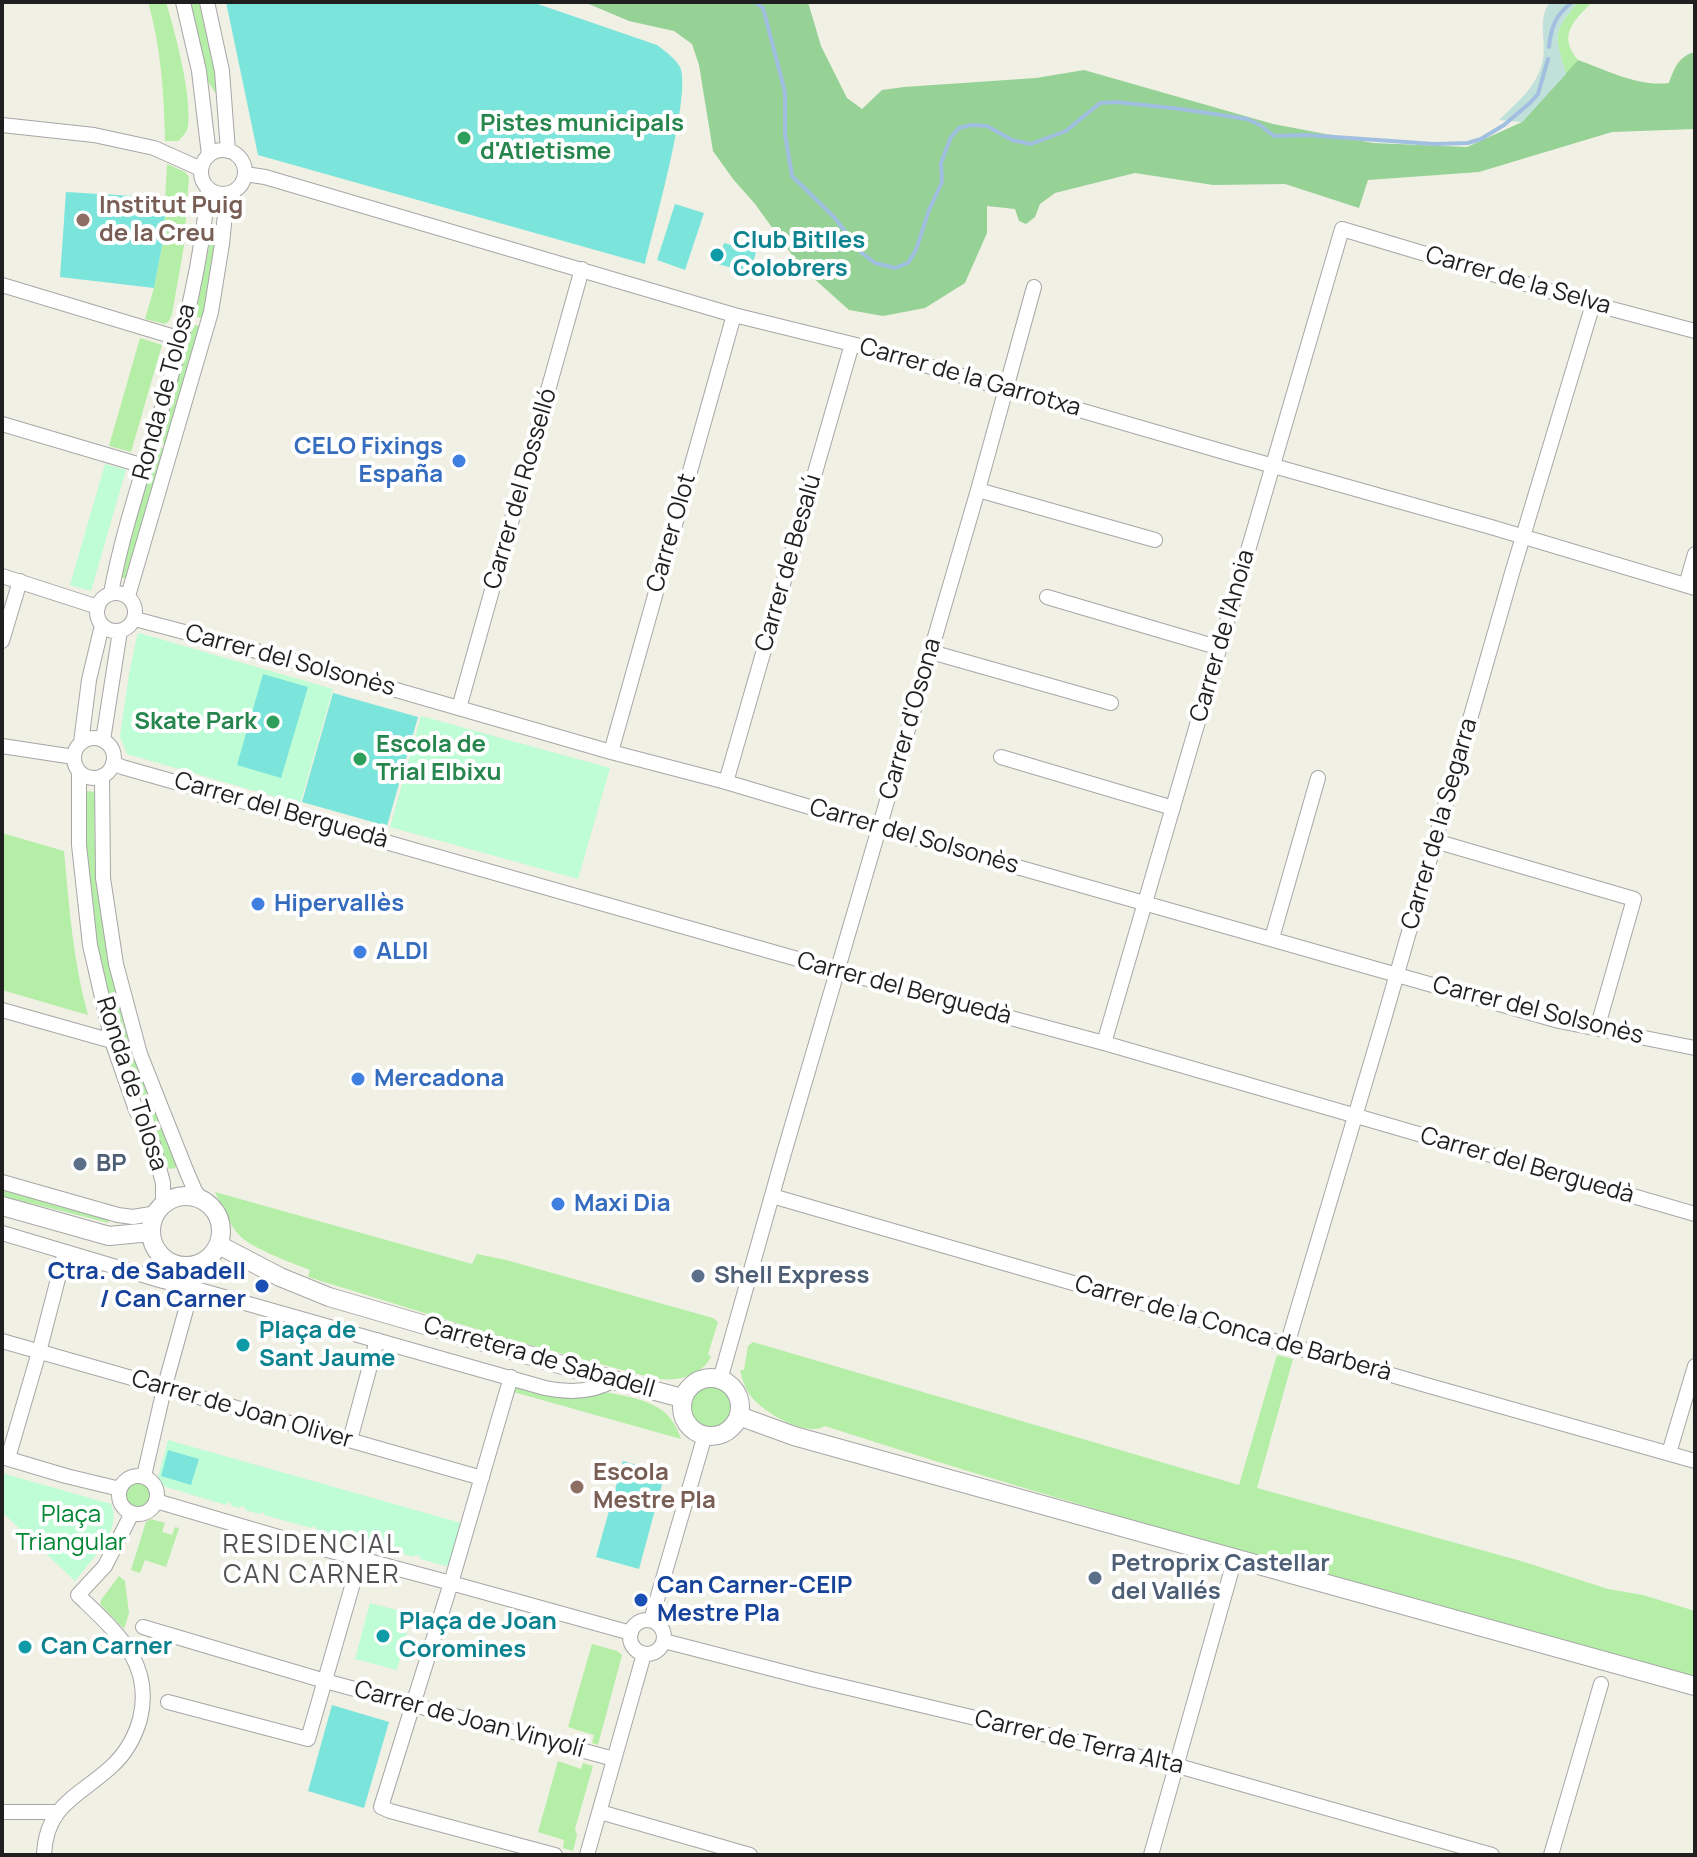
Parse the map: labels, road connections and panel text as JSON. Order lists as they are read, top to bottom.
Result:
{
  "streets": {
    "street": [
      "Carrer de la Selva",
      "Carrer de la Garrotxa",
      "Ronda de Tolosa",
      "Carrer del Rosselló",
      "Carrer Olot",
      "Carrer de Besalú",
      "Carrer de l'Anoia",
      "Carrer del Solsonès",
      "Carrer d'Osona",
      "Carrer del Berguedà",
      "Carrer de la Segarra",
      "Carrer de la Conca de Barberà",
      "Carretera de Sabadell",
      "Carrer de Joan Oliver",
      "Carrer de Joan Vinyolí",
      "Carrer de Terra Alta"
    ]
  },
  "crossings": [
    ["Carrer de la Selva", "Carrer de l'Anoia"],
    ["Carrer de la Selva", "Carrer de la Segarra"],
    ["Carrer de la Garrotxa", "Ronda de Tolosa"],
    ["Carrer de la Garrotxa", "Carrer del Rosselló"],
    ["Carrer de la Garrotxa", "Carrer Olot"],
    ["Carrer de la Garrotxa", "Carrer de Besalú"],
    ["Carrer de la Garrotxa", "Carrer de l'Anoia"],
    ["Carrer de la Garrotxa", "Carrer d'Osona"],
    ["Carrer de la Garrotxa", "Carrer de la Segarra"],
    ["Ronda de Tolosa", "Carrer del Solsonès"],
    ["Ronda de Tolosa", "Carrer del Berguedà"],
    ["Ronda de Tolosa", "Carretera de Sabadell"],
    ["Carrer del Rosselló", "Carrer del Solsonès"],
    ["Carrer Olot", "Carrer del Solsonès"],
    ["Carrer de Besalú", "Carrer del Solsonès"],
    ["Carrer de l'Anoia", "Carrer del Solsonès"],
    ["Carrer de l'Anoia", "Carrer del Berguedà"],
    ["Carrer del Solsonès", "Carrer d'Osona"],
    ["Carrer del Solsonès", "Carrer de la Segarra"],
    ["Carrer d'Osona", "Carrer del Berguedà"],
    ["Carrer d'Osona", "Carrer de la Conca de Barberà"],
    ["Carrer d'Osona", "Carretera de Sabadell"],
    ["Carrer del Berguedà", "Carrer de la Segarra"],
    ["Carrer de la Segarra", "Carrer de la Conca de Barberà"]
  ],
  "districts": ["RESIDENCIAL CAN CARNER"],
  "parks": ["Plaça Triangular"],
  "places": [
    "Pistes municipals d'Atletisme",
    "Institut Puig de la Creu",
    "Club Bitlles Colobrers",
    "CELO Fixings España",
    "Skate Park",
    "Escola de Trial Elbixu",
    "Hipervallès",
    "ALDI",
    "Mercadona",
    "BP",
    "Maxi Dia",
    "Shell Express",
    "Ctra. de Sabadell / Can Carner",
    "Plaça de Sant Jaume",
    "Escola Mestre Pla",
    "Petroprix Castellar del Vallés",
    "Can Carner-CEIP Mestre Pla",
    "Plaça de Joan Coromines",
    "Can Carner"
  ]
}
